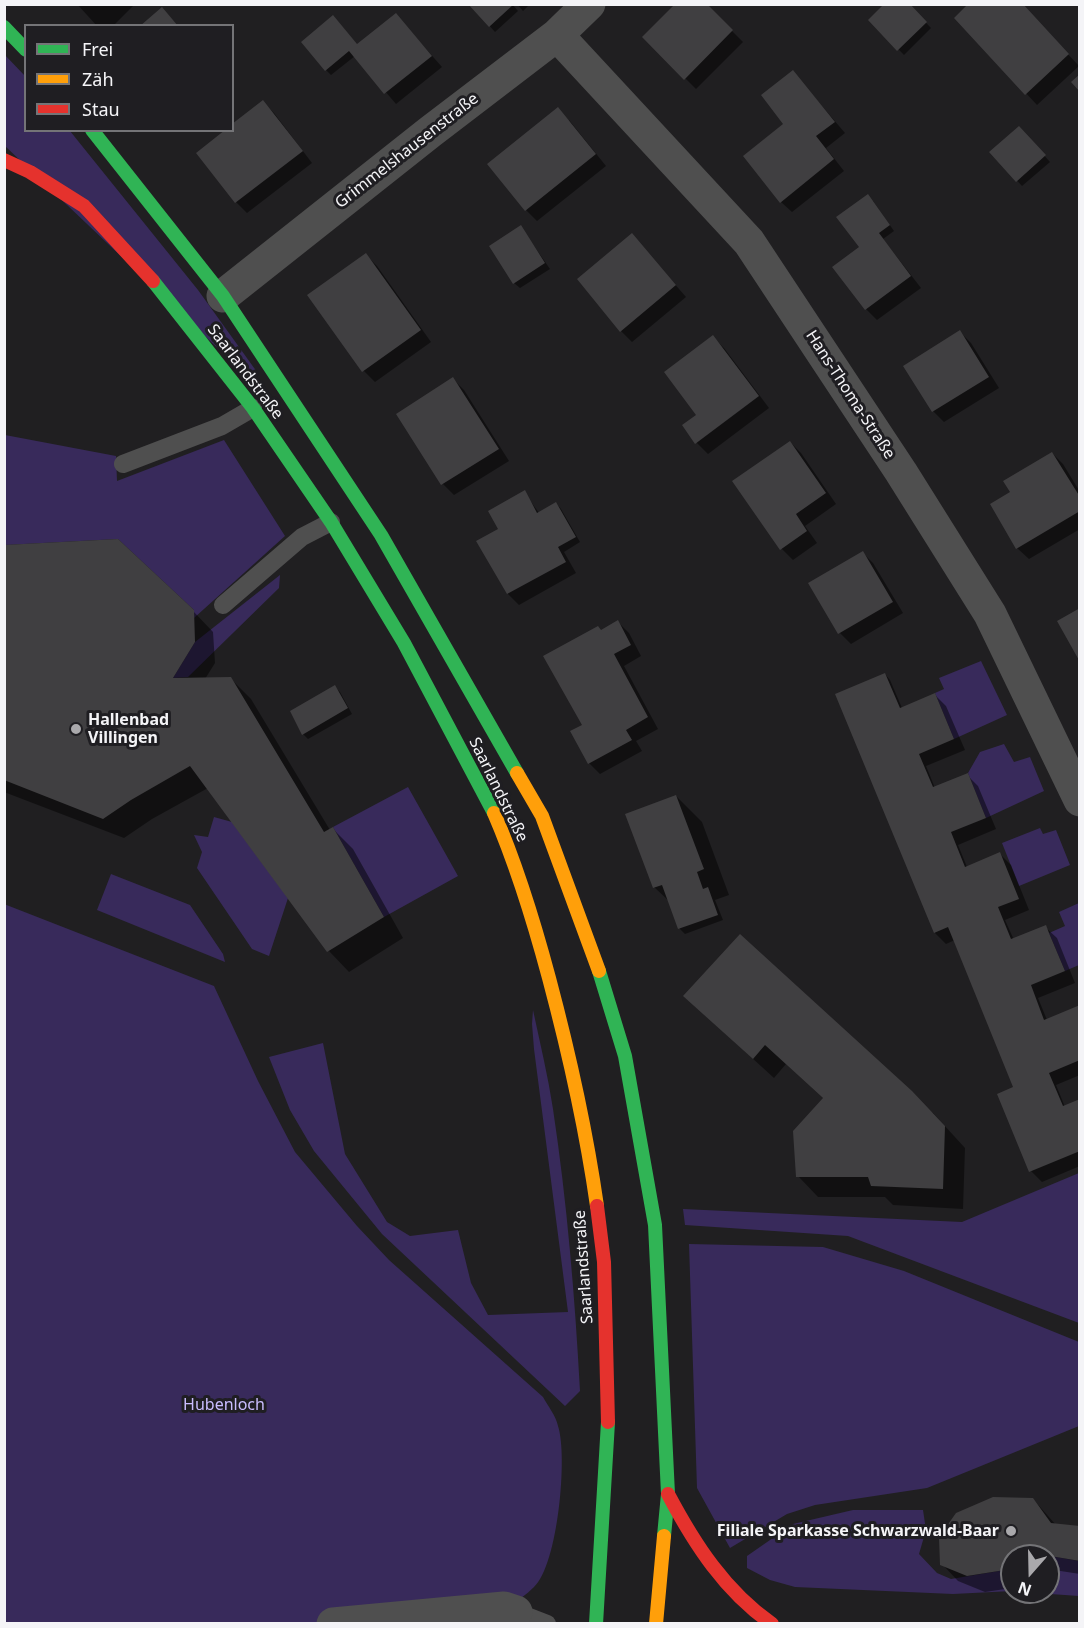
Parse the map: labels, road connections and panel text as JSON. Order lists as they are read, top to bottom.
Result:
{
  "streets": {
    "street": ["Grimmelshausenstraße", "Saarlandstraße", "Hans-Thoma-Straße"]
  },
  "crossings": [
    ["Grimmelshausenstraße", "Saarlandstraße"],
    ["Grimmelshausenstraße", "Hans-Thoma-Straße"]
  ],
  "parks": ["Hubenloch"],
  "places": ["Hallenbad Villingen", "Filiale Sparkasse Schwarzwald-Baar"],
  "legend": ["Frei", "Zäh", "Stau"],
  "north": "bottom"
}
